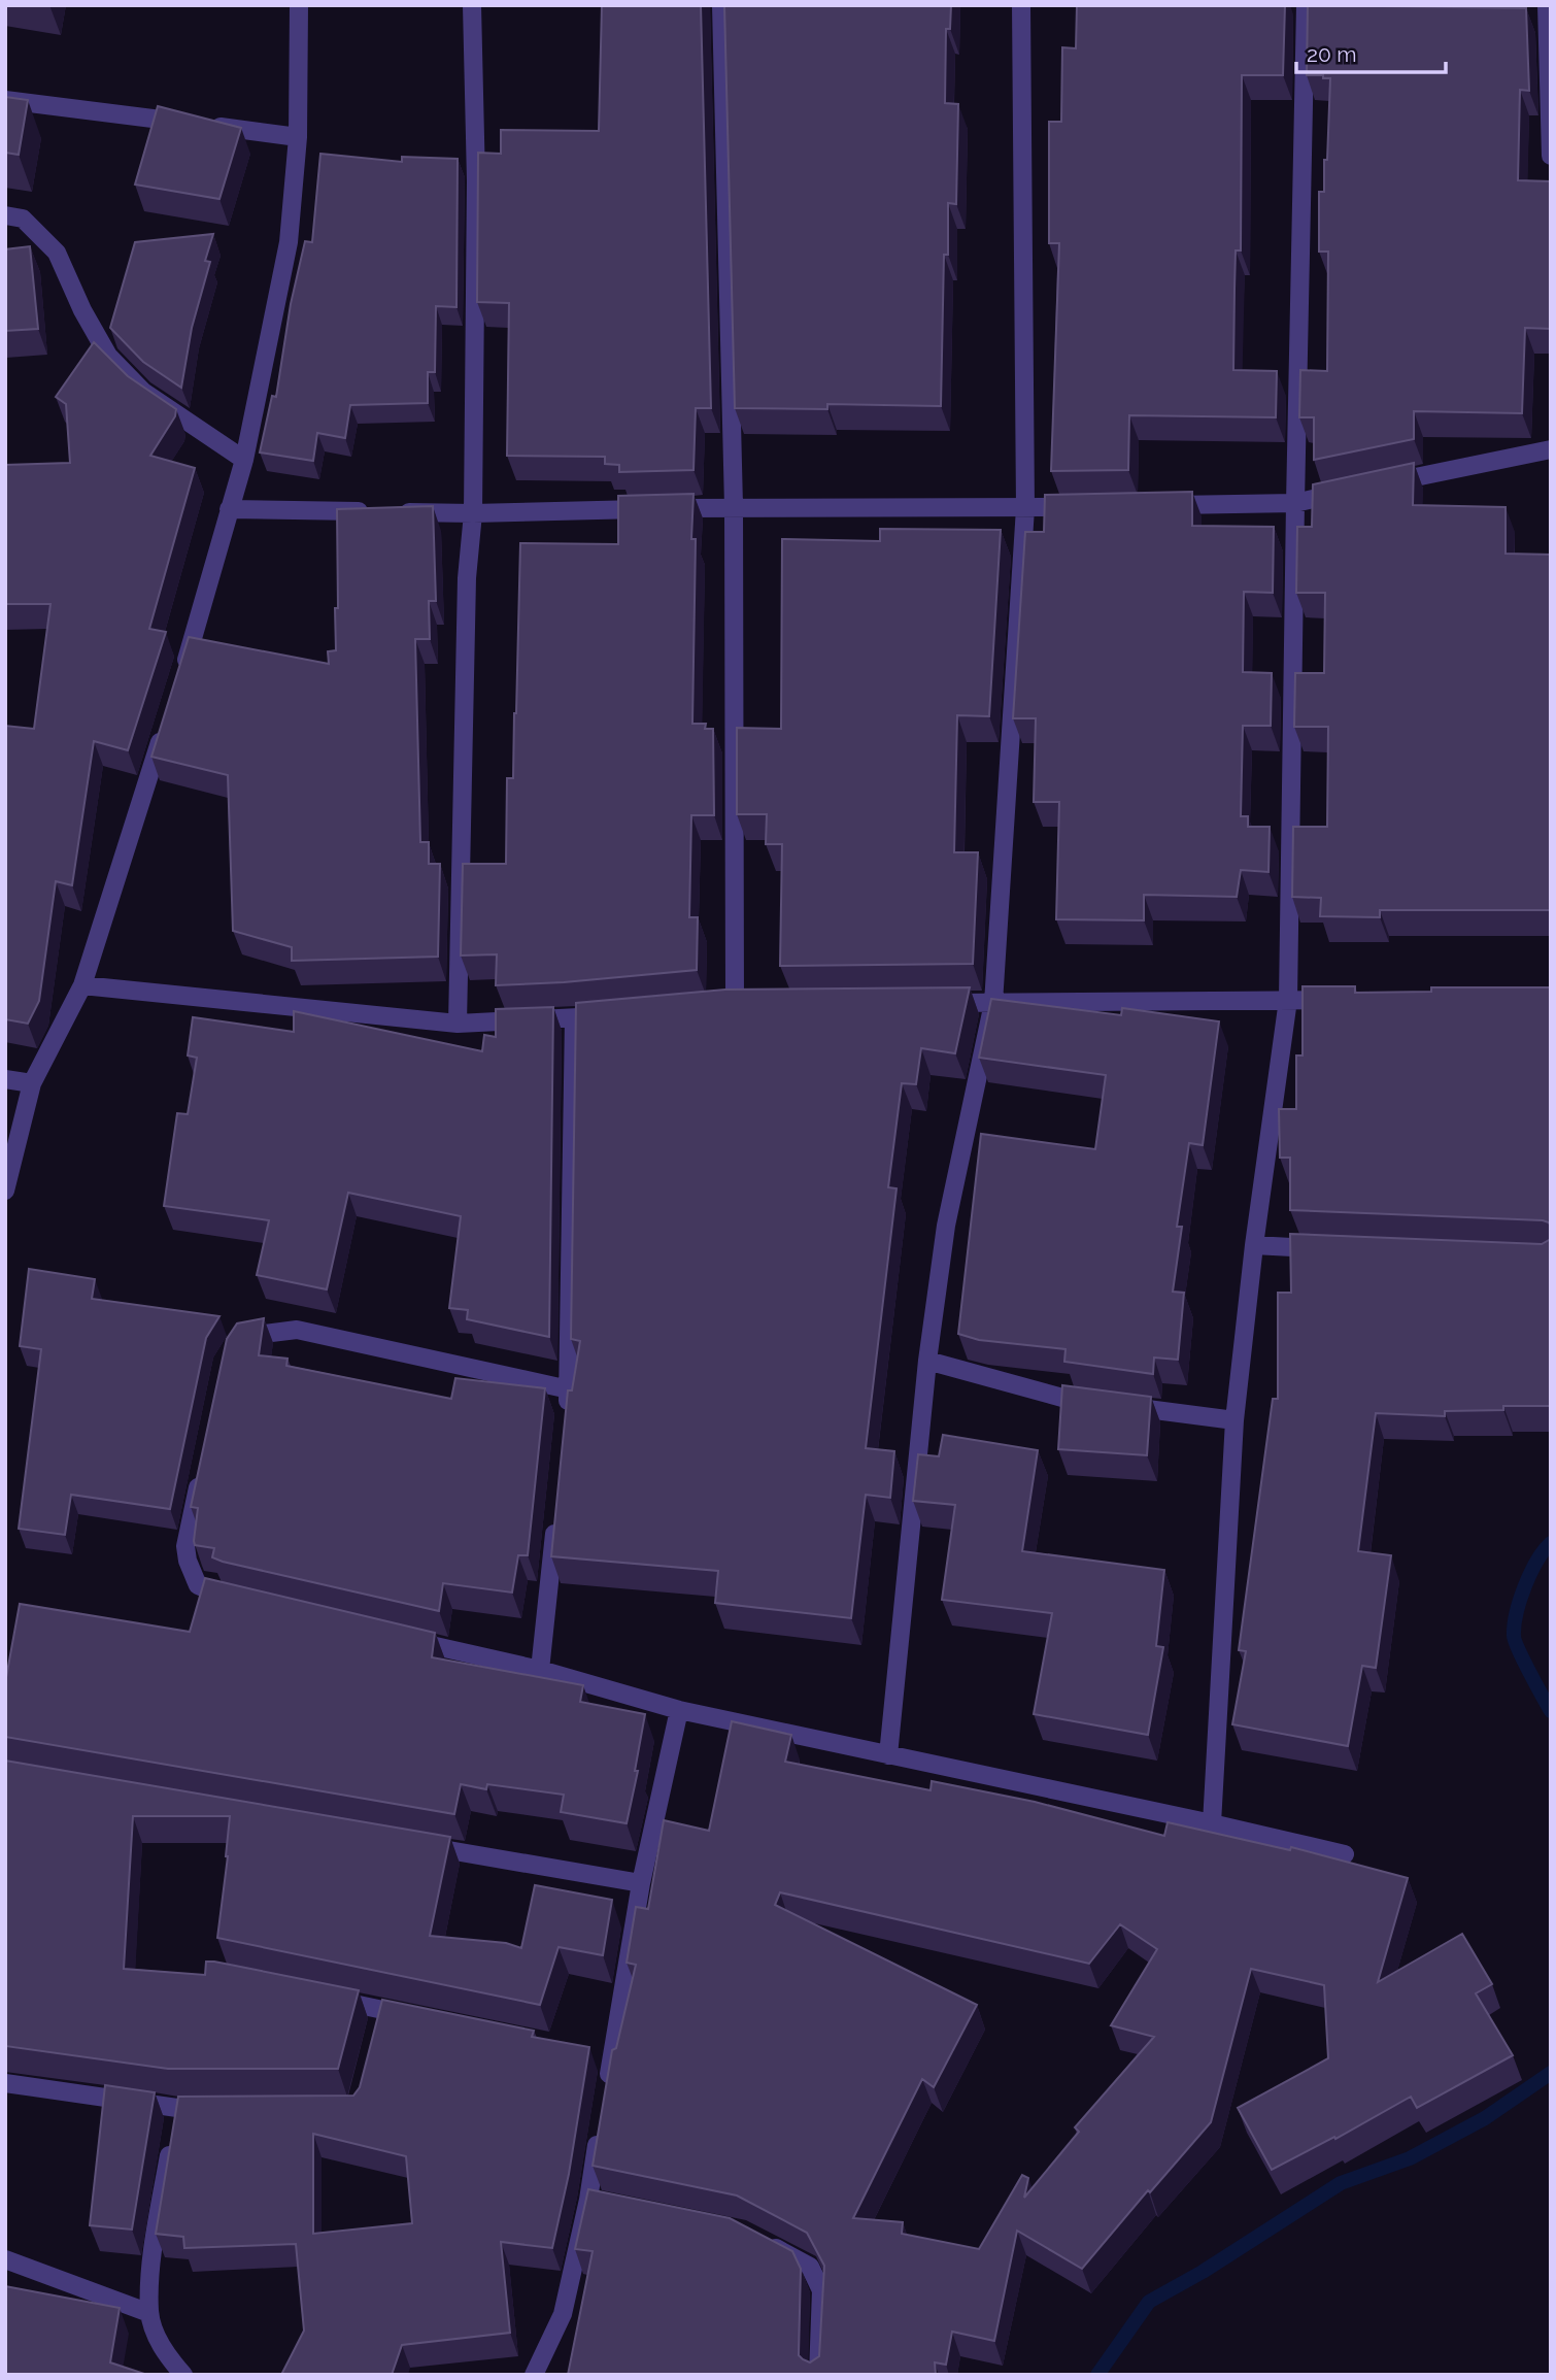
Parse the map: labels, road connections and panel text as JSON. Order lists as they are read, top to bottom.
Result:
{
  "scale_bar": "20 m"
}
